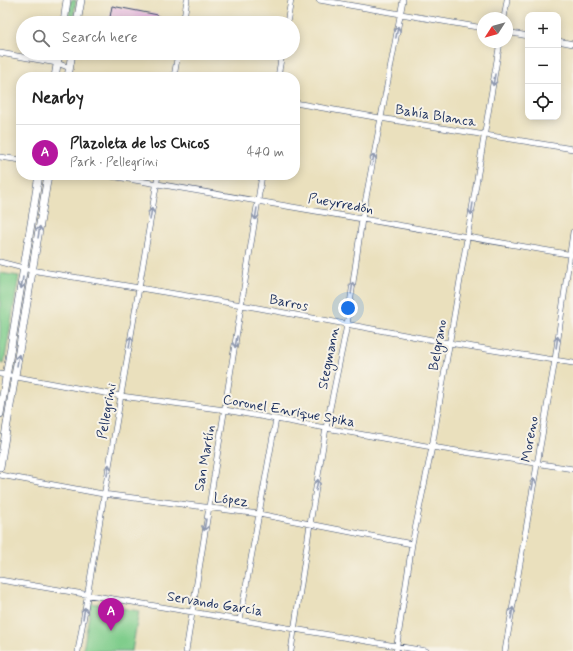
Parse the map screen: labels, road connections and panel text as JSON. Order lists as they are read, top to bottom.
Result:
{
  "streets": {
    "street": [
      "Bahía Blanca",
      "Pueyrredón",
      "Barros",
      "Belgrano",
      "Stegmann",
      "Coronel Enrique Spika",
      "Pellegrini",
      "Moreno",
      "San Martín",
      "López",
      "Servando García"
    ]
  },
  "crossings": [
    ["Bahía Blanca", "Belgrano"],
    ["Bahía Blanca", "Stegmann"],
    ["Pueyrredón", "Belgrano"],
    ["Pueyrredón", "Stegmann"],
    ["Pueyrredón", "Pellegrini"],
    ["Pueyrredón", "Moreno"],
    ["Pueyrredón", "San Martín"],
    ["Barros", "Belgrano"],
    ["Barros", "Stegmann"],
    ["Barros", "Pellegrini"],
    ["Barros", "Moreno"],
    ["Barros", "San Martín"],
    ["Belgrano", "Coronel Enrique Spika"],
    ["Belgrano", "López"],
    ["Belgrano", "Servando García"],
    ["Stegmann", "Coronel Enrique Spika"],
    ["Stegmann", "López"],
    ["Stegmann", "Servando García"],
    ["Coronel Enrique Spika", "Pellegrini"],
    ["Coronel Enrique Spika", "Moreno"],
    ["Coronel Enrique Spika", "San Martín"],
    ["Pellegrini", "López"],
    ["Pellegrini", "Servando García"],
    ["San Martín", "López"],
    ["San Martín", "Servando García"]
  ],
  "one_way": [
    "Stegmann",
    "Pellegrini",
    "Moreno",
    "San Martín"
  ],
  "north": "bottom left",
  "page": {
    "map_buttons": ["+", "−"],
    "search": "Search here",
    "heading": "Nearby",
    "list": [
      {
        "mark": "A",
        "name": "Plazoleta de los Chicos",
        "note": "Park · Pellegrini",
        "value": "440 m"
      }
    ],
    "pins": "A"
  }
}
